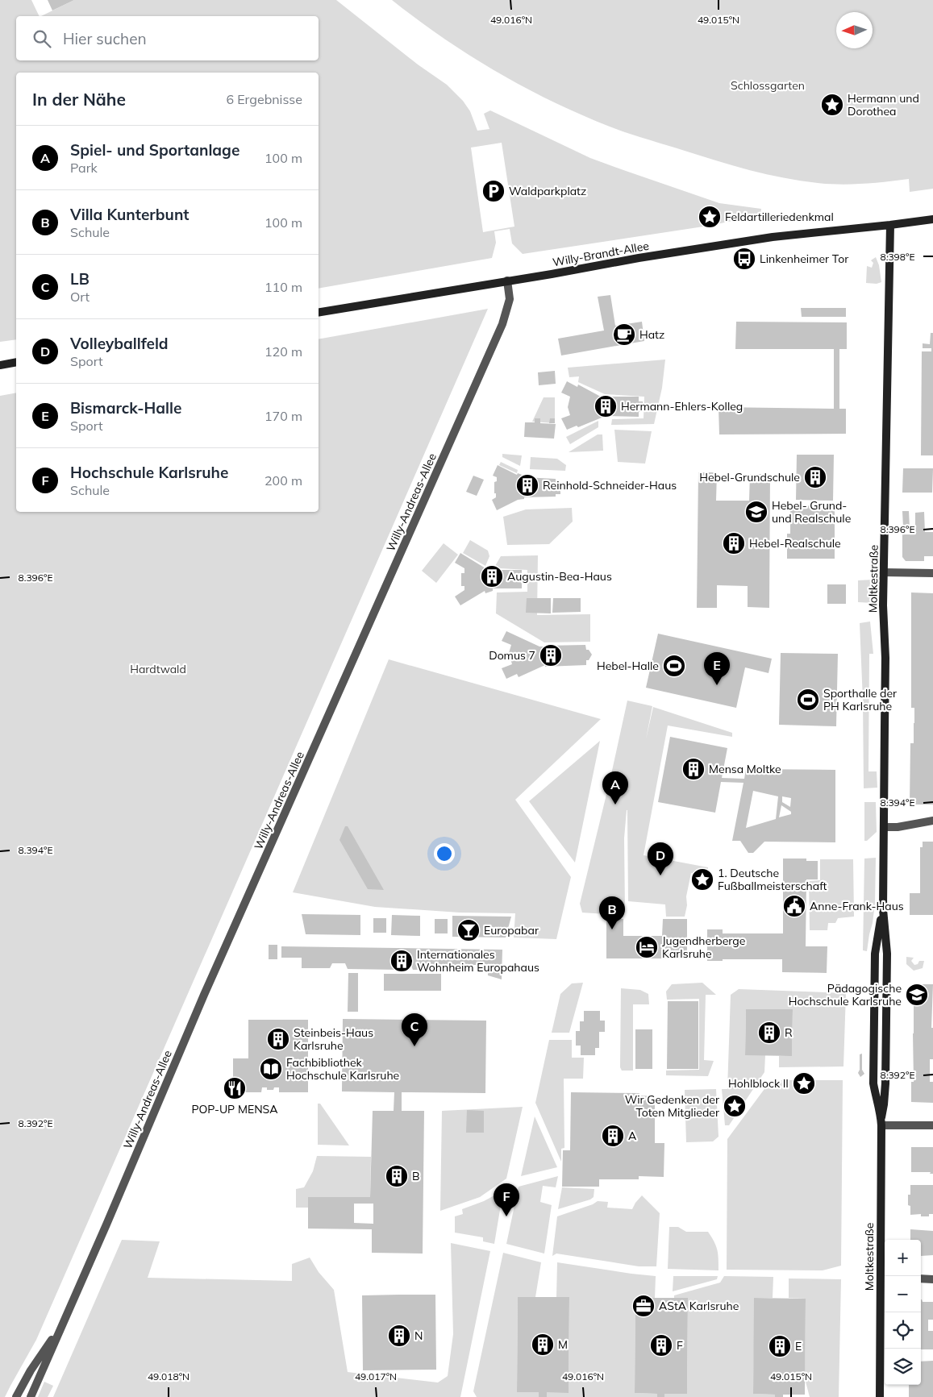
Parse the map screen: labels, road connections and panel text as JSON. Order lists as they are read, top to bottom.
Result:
{
  "streets": {
    "main road": ["Willy-Brandt-Allee", "Moltkestraße"],
    "street": ["Willy-Andreas-Allee"]
  },
  "crossings": [
    ["Willy-Brandt-Allee", "Willy-Andreas-Allee"],
    ["Willy-Brandt-Allee", "Moltkestraße"]
  ],
  "parks": ["Schlossgarten", "Hardtwald"],
  "places": {
    "place": [
      "Hermann und Dorothea",
      "Feldartilleriedenkmal",
      "1. Deutsche Fußballmeisterschaft",
      "Hohlblock II",
      "Wir Gedenken der Toten Mitglieder"
    ],
    "parking": ["Waldparkplatz"],
    "bus stop": ["Linkenheimer Tor"],
    "cafe": ["Hatz"],
    "building": [
      "Hermann-Ehlers-Kolleg",
      "Hebel-Grundschule",
      "Reinhold-Schneider-Haus",
      "Hebel-Realschule",
      "Augustin-Bea-Haus",
      "Domus 7",
      "Mensa Moltke",
      "Internationales Wohnheim Europahaus",
      "R",
      "Steinbeis-Haus Karlsruhe",
      "A",
      "B",
      "N",
      "M",
      "F",
      "E"
    ],
    "school or university": ["Hebel- Grund- und Realschule", "Pädagogische Hochschule Karlsruhe"],
    "sports": ["Hebel-Halle", "Sporthalle der PH Karlsruhe"],
    "public building": ["Anne-Frank-Haus"],
    "bar": ["Europabar"],
    "hotel": ["Jugendherberge Karlsruhe"],
    "library": ["Fachbibliothek Hochschule Karlsruhe"],
    "restaurant": ["POP-UP MENSA"],
    "office": ["AStA Karlsruhe"]
  },
  "north": "left",
  "page": {
    "search": "Hier suchen",
    "heading": ["In der Nähe", "6 Ergebnisse"],
    "list": [
      {
        "mark": "A",
        "name": "Spiel- und Sportanlage",
        "note": "Park",
        "value": "100 m"
      },
      {
        "mark": "B",
        "name": "Villa Kunterbunt",
        "note": "Schule",
        "value": "100 m"
      },
      {
        "mark": "C",
        "name": "LB",
        "note": "Ort",
        "value": "110 m"
      },
      {
        "mark": "D",
        "name": "Volleyballfeld",
        "note": "Sport",
        "value": "120 m"
      },
      {
        "mark": "E",
        "name": "Bismarck-Halle",
        "note": "Sport",
        "value": "170 m"
      },
      {
        "mark": "F",
        "name": "Hochschule Karlsruhe",
        "note": "Schule",
        "value": "200 m"
      }
    ],
    "pins": [
      "E",
      "A",
      "D",
      "B",
      "C",
      "F"
    ],
    "map_buttons": ["+", "−"]
  },
  "coordinates": [
    "49.016°N",
    "49.015°N",
    "8.398°E",
    "8.396°E",
    "8.394°E",
    "8.392°E",
    "49.018°N",
    "49.017°N"
  ]
}
